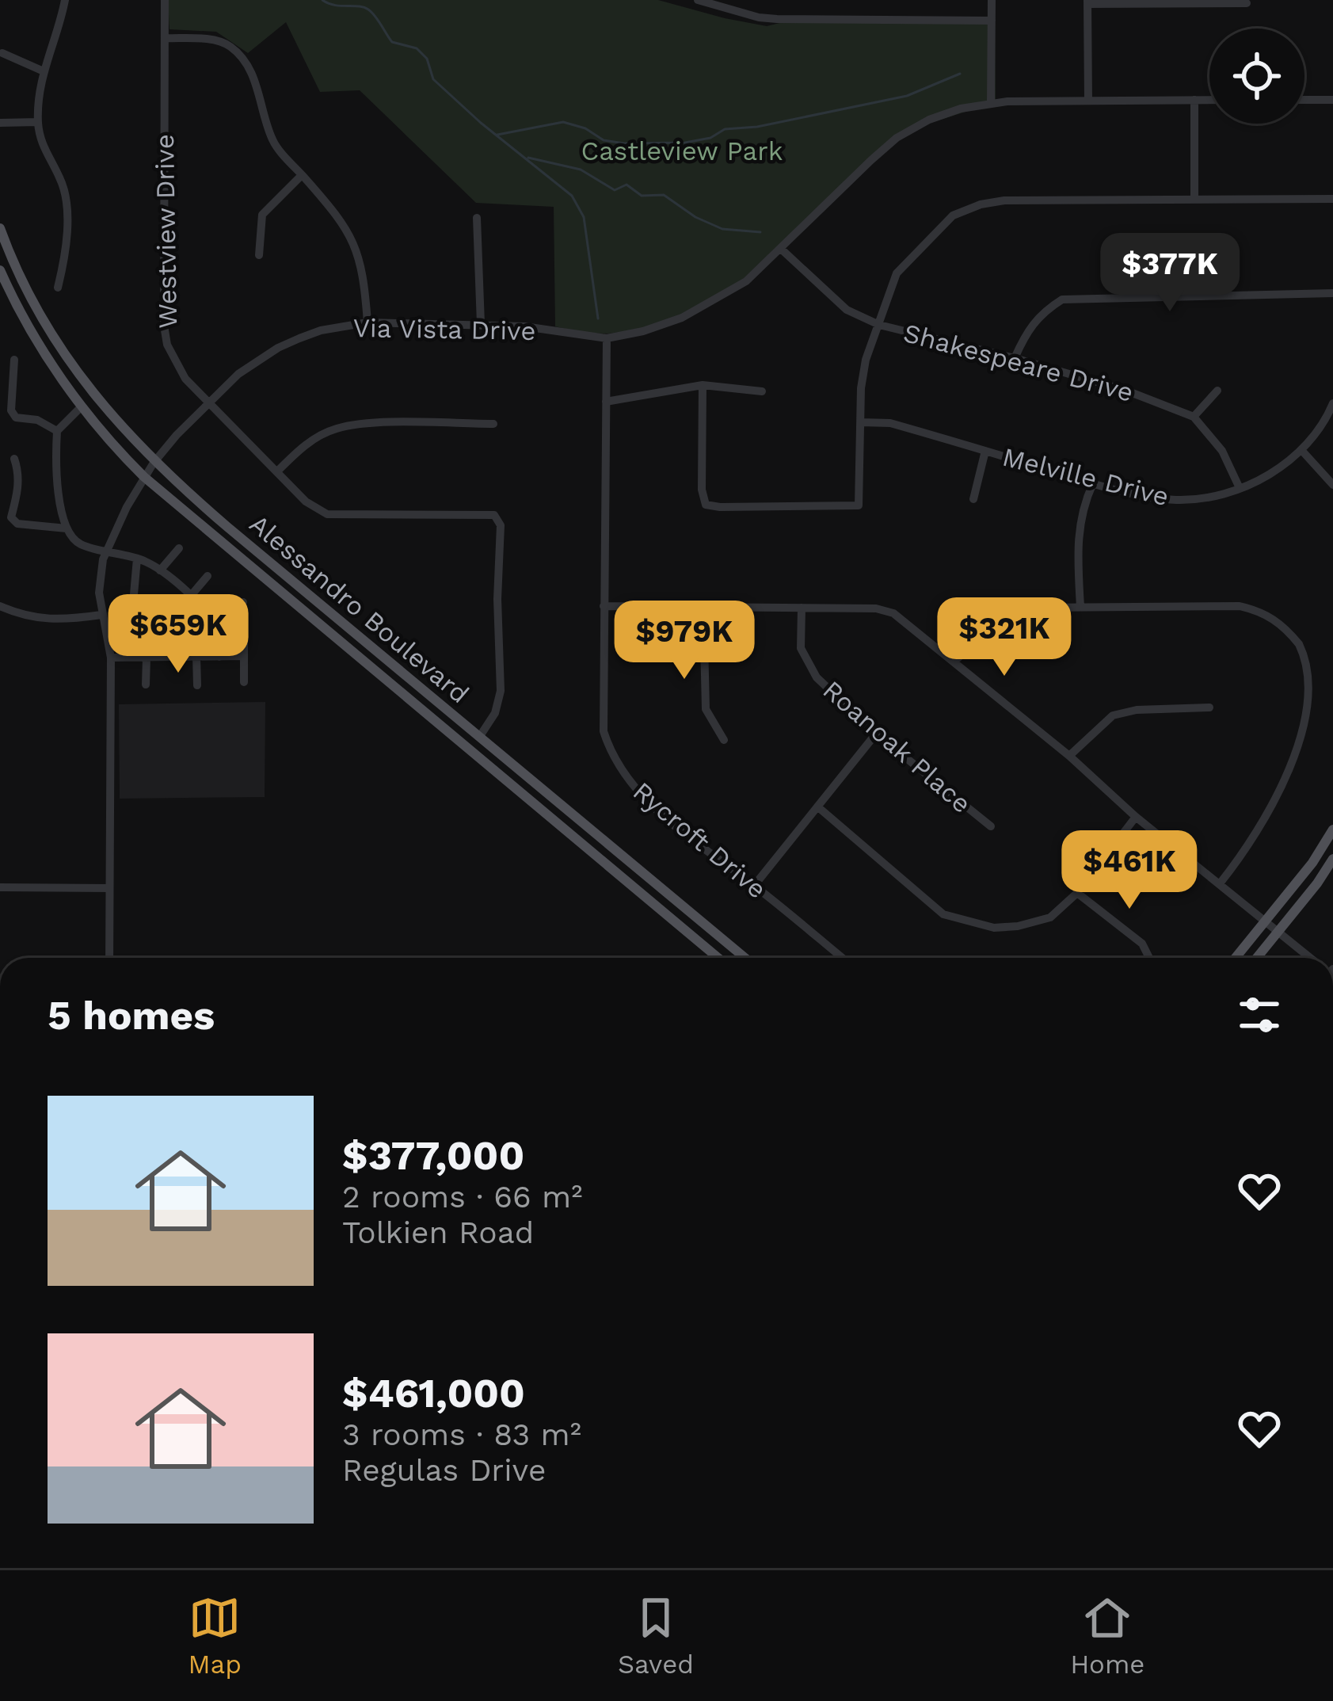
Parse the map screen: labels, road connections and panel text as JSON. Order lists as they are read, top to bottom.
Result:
{
  "streets": {
    "main road": ["Alessandro Boulevard"],
    "street": [
      "Westview Drive",
      "Via Vista Drive",
      "Shakespeare Drive",
      "Melville Drive",
      "Roanoak Place",
      "Rycroft Drive"
    ]
  },
  "crossings": [
    ["Westview Drive", "Via Vista Drive"],
    ["Westview Drive", "Alessandro Boulevard"],
    ["Via Vista Drive", "Shakespeare Drive"],
    ["Via Vista Drive", "Alessandro Boulevard"],
    ["Via Vista Drive", "Rycroft Drive"],
    ["Shakespeare Drive", "Melville Drive"]
  ],
  "parks": ["Castleview Park"],
  "page": {
    "price": [
      "$377K",
      "$659K",
      "$321K",
      "$979K",
      "$461K"
    ],
    "heading": "5 homes",
    "list": [
      {
        "name": "$377,000",
        "note": "2 rooms · 66 m² · Tolkien Road"
      },
      {
        "name": "$461,000",
        "note": "3 rooms · 83 m² · Regulas Drive"
      }
    ],
    "tabs": ["Map", "Saved", "Home"]
  }
}
